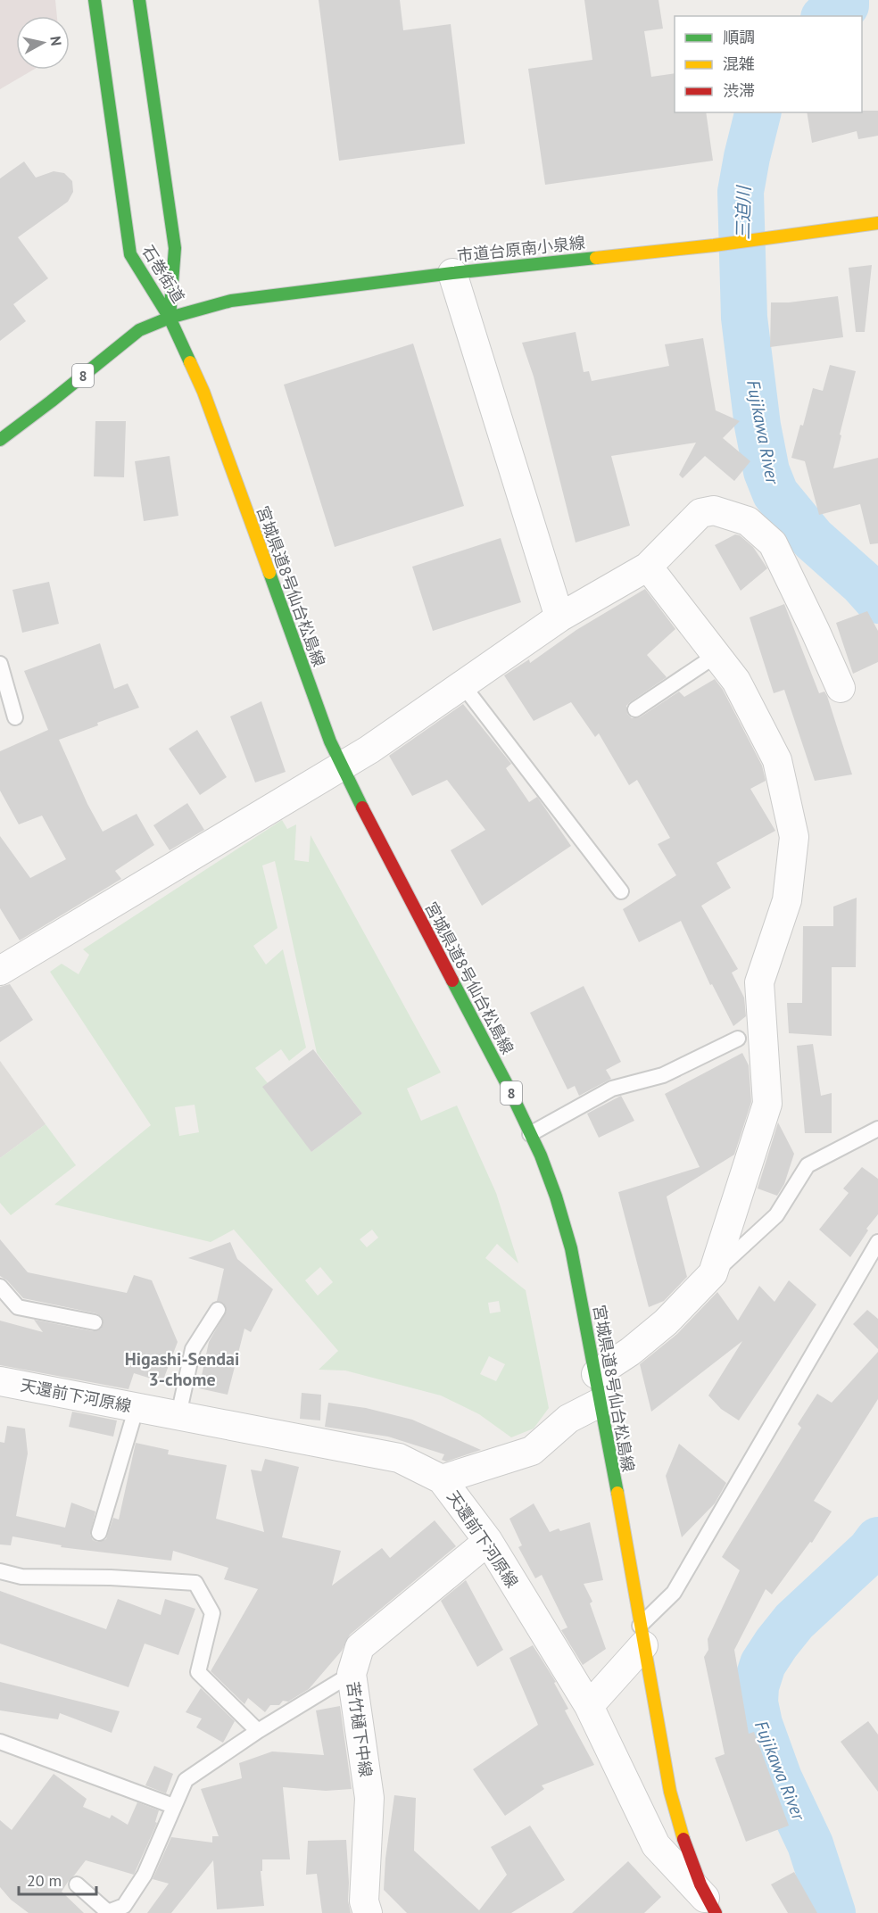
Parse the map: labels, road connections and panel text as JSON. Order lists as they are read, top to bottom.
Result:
{
  "streets": {
    "main road": [
      "市道台原南小泉線",
      "石巻街道",
      "8",
      "宮城県道8号仙台松島線"
    ],
    "street": ["天還前下河原線", "苦竹樋下中線"]
  },
  "crossings": [
    ["市道台原南小泉線", "石巻街道"],
    ["市道台原南小泉線", "8"],
    ["市道台原南小泉線", "宮城県道8号仙台松島線"],
    ["石巻街道", "8"],
    ["石巻街道", "宮城県道8号仙台松島線"],
    ["8", "宮城県道8号仙台松島線"],
    ["宮城県道8号仙台松島線", "天還前下河原線"],
    ["天還前下河原線", "苦竹樋下中線"]
  ],
  "districts": ["Higashi-Sendai 3-chome"],
  "water": ["三迫川", "Fujikawa River"],
  "legend": ["順調", "混雑", "渋滞"],
  "scale_bar": "20 m",
  "north": "right"
}
